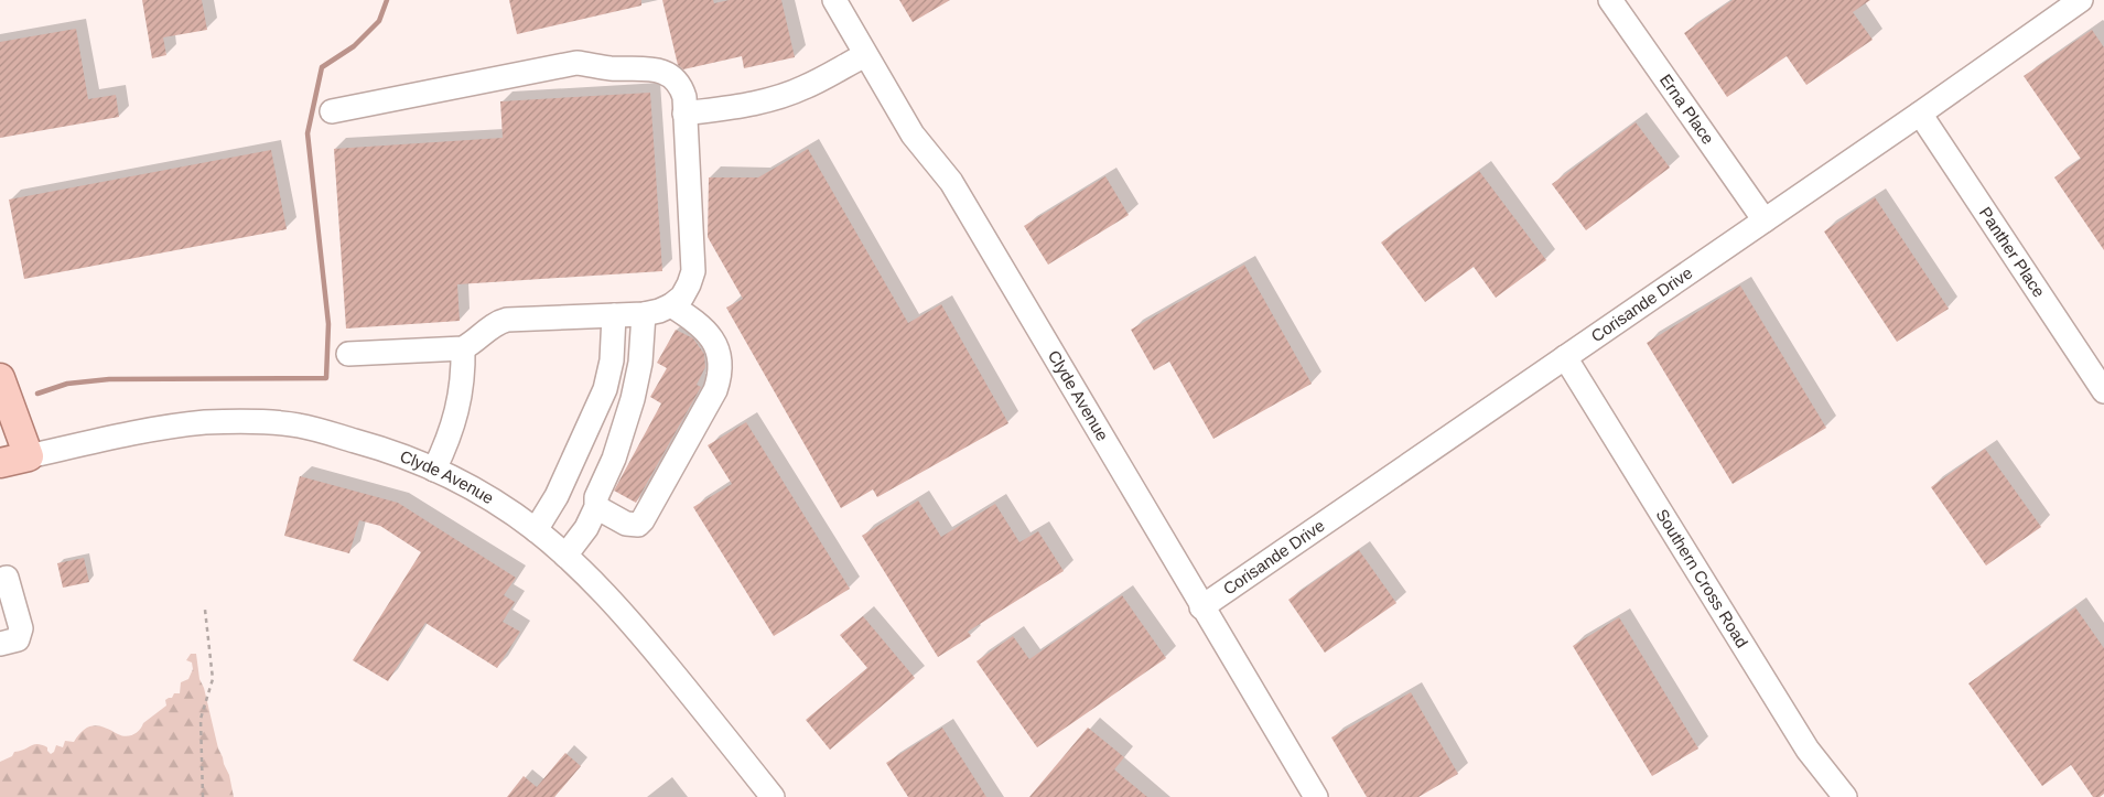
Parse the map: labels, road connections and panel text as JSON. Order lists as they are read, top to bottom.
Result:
{
  "streets": {
    "main road": ["Clyde Avenue"],
    "street": [
      "Erna Place",
      "Panther Place",
      "Corisande Drive",
      "Southern Cross Road"
    ]
  },
  "crossings": [
    ["Erna Place", "Corisande Drive"],
    ["Panther Place", "Corisande Drive"],
    ["Corisande Drive", "Clyde Avenue"],
    ["Corisande Drive", "Southern Cross Road"]
  ]
}
